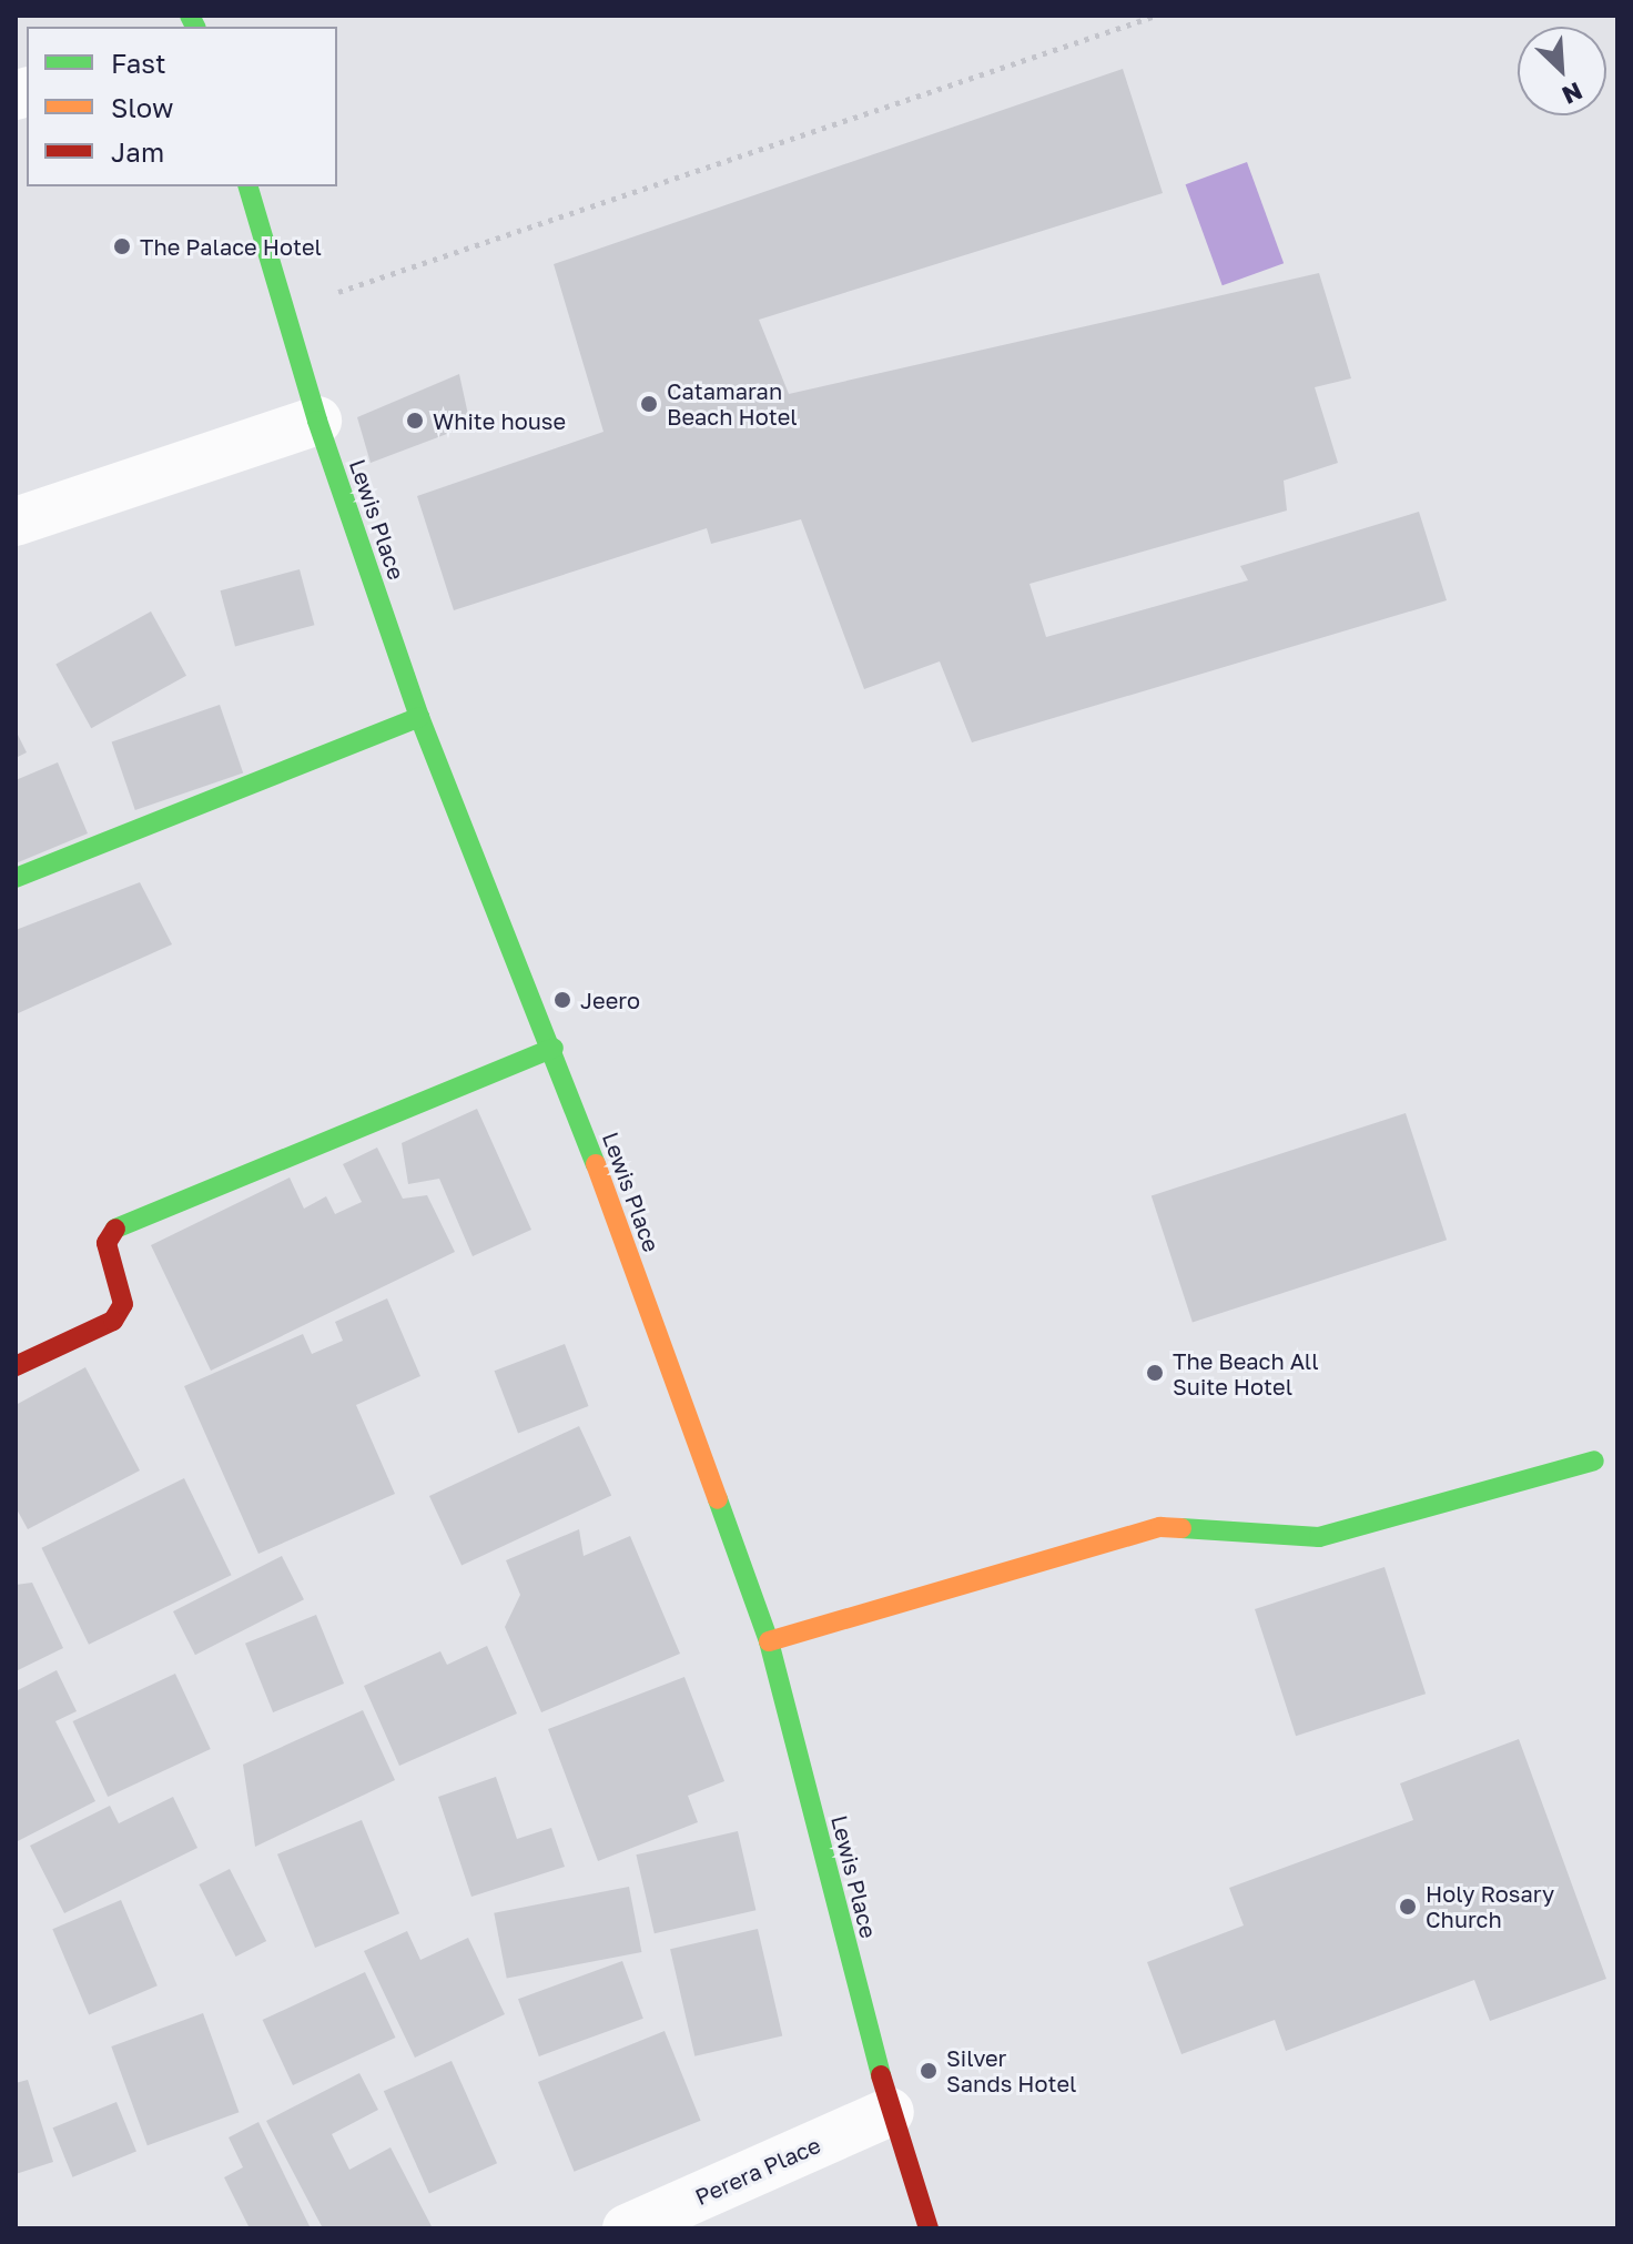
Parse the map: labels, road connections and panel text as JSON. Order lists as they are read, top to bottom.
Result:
{
  "streets": {
    "street": ["Lewis Place", "Perera Place"]
  },
  "crossings": [
    ["Lewis Place", "Perera Place"]
  ],
  "places": [
    "The Palace Hotel",
    "Catamaran Beach Hotel",
    "White house",
    "Jeero",
    "The Beach All Suite Hotel",
    "Holy Rosary Church",
    "Silver Sands Hotel"
  ],
  "legend": ["Fast", "Slow", "Jam"],
  "north": "bottom right"
}
